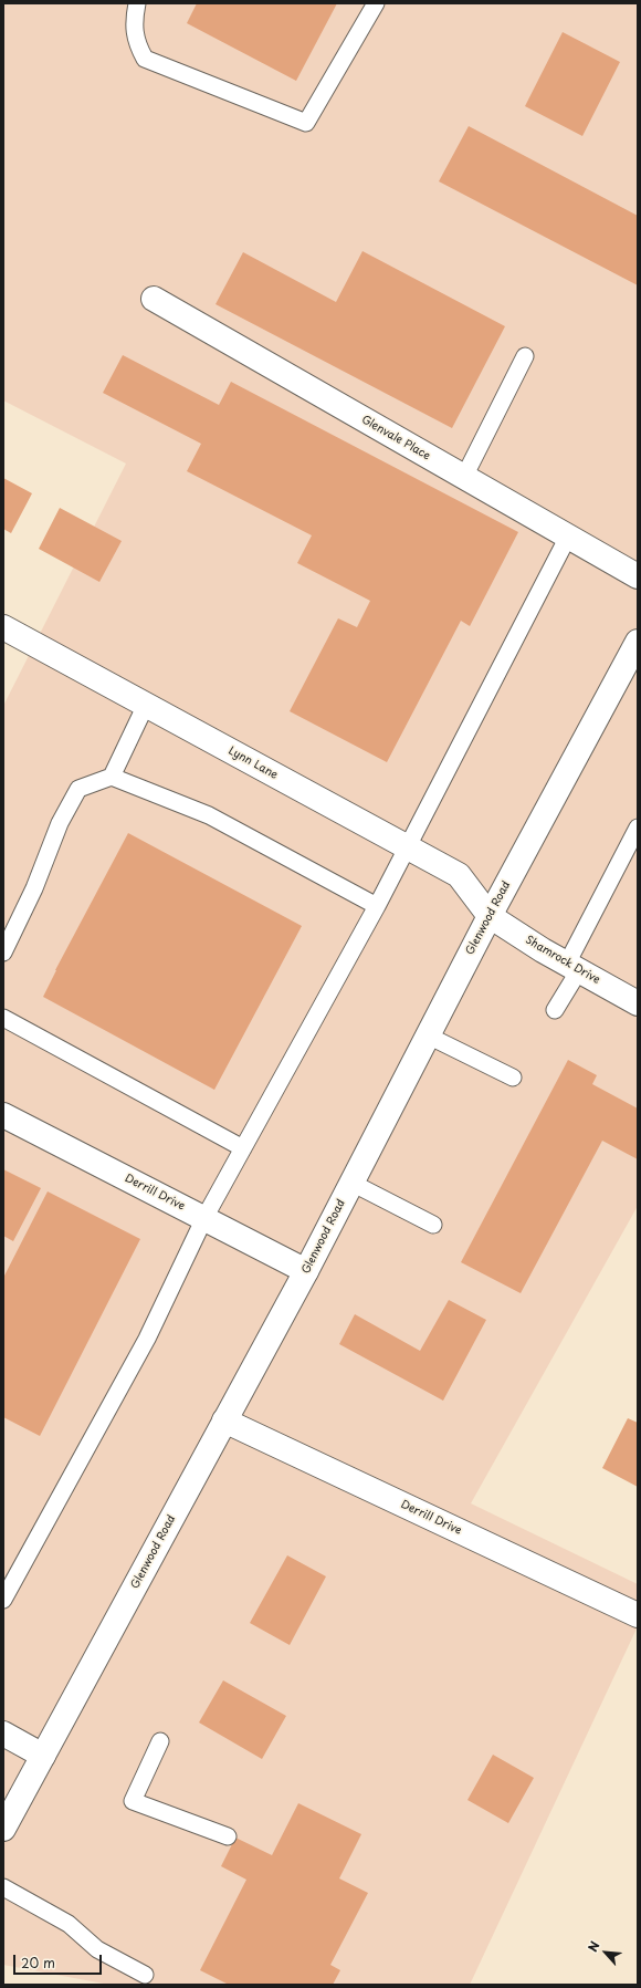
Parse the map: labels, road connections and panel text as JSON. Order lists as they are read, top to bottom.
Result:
{
  "streets": {
    "street": [
      "Glenvale Place",
      "Lynn Lane",
      "Glenwood Road",
      "Shamrock Drive",
      "Derrill Drive"
    ]
  },
  "crossings": [
    ["Lynn Lane", "Glenwood Road"],
    ["Lynn Lane", "Shamrock Drive"],
    ["Glenwood Road", "Shamrock Drive"],
    ["Glenwood Road", "Derrill Drive"]
  ],
  "scale_bar": "20 m",
  "north": "top left"
}
